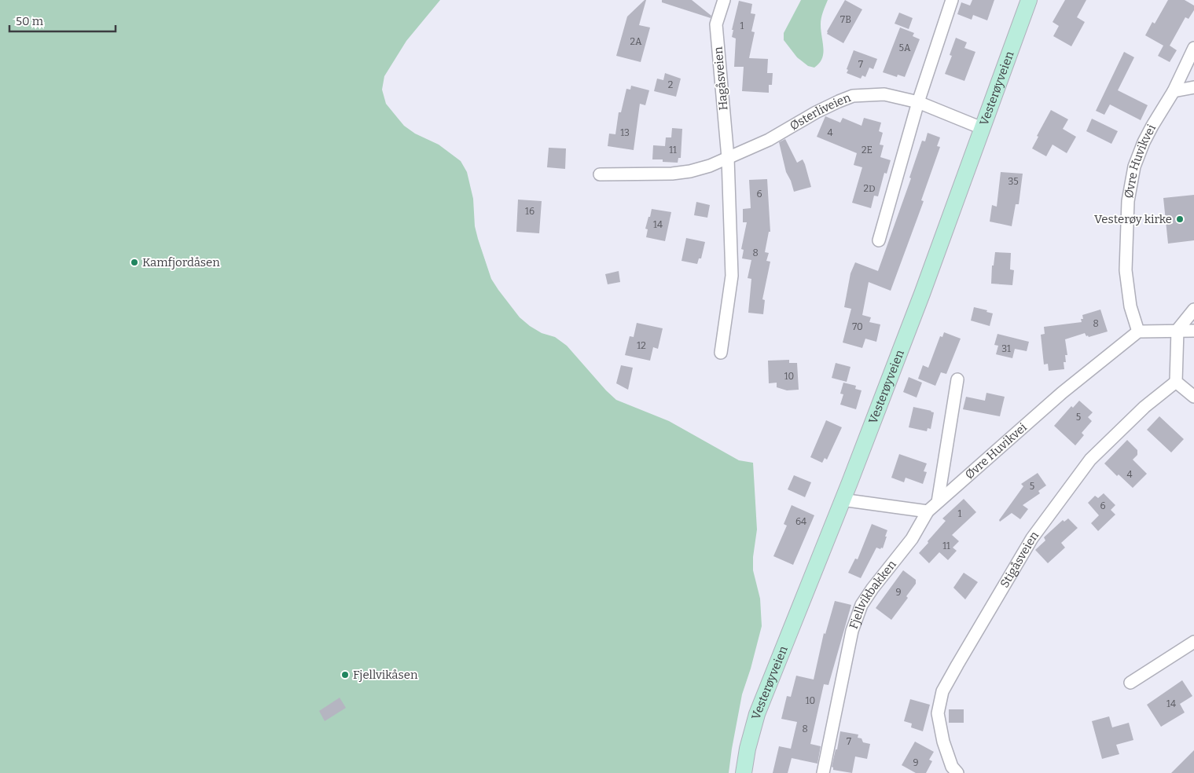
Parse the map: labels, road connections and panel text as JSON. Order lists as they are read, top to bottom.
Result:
{
  "streets": {
    "main road": ["Vesterøyveien"],
    "street": [
      "Hagåsveien",
      "Østerliveien",
      "Øvre Huvikvei",
      "Stigåsveien",
      "Fjellvikbakken"
    ]
  },
  "crossings": [
    ["Hagåsveien", "Østerliveien"],
    ["Vesterøyveien", "Østerliveien"],
    ["Øvre Huvikvei", "Fjellvikbakken"]
  ],
  "places": ["Vesterøy kirke", "Kamfjordåsen", "Fjellvikåsen"],
  "house_numbers": [
    "7B",
    "1",
    "2A",
    "5A",
    "7",
    "2",
    "13",
    "4",
    "11",
    "2E",
    "35",
    "2D",
    "6",
    "16",
    "14",
    "8",
    "8",
    "70",
    "12",
    "31",
    "10",
    "5",
    "4",
    "5",
    "6",
    "1",
    "64",
    "11",
    "9",
    "10",
    "14",
    "8",
    "7",
    "9"
  ],
  "scale_bar": "50 m"
}
